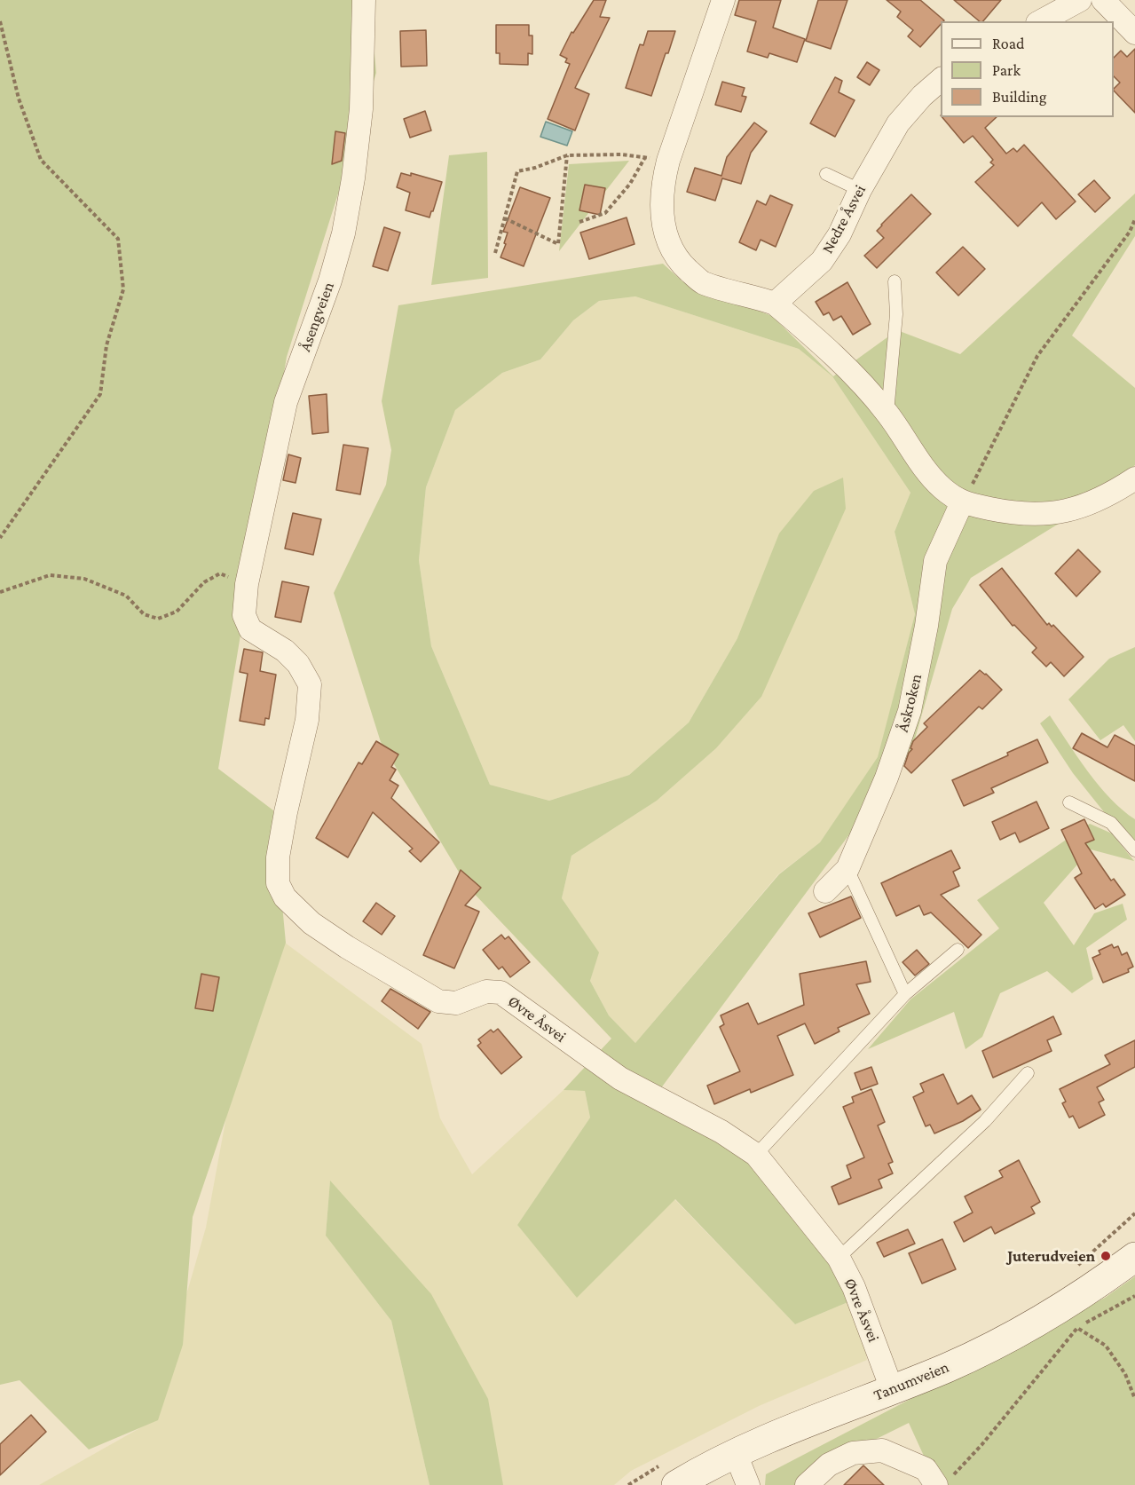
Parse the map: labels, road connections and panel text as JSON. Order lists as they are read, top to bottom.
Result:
{
  "streets": {
    "main road": ["Tanumveien"],
    "street": [
      "Nedre Åsvei",
      "Åsengveien",
      "Åskroken",
      "Øvre Åsvei"
    ]
  },
  "crossings": [
    ["Åsengveien", "Øvre Åsvei"],
    ["Øvre Åsvei", "Tanumveien"]
  ],
  "places": ["Juterudveien"],
  "legend": ["Road", "Park", "Building"]
}
